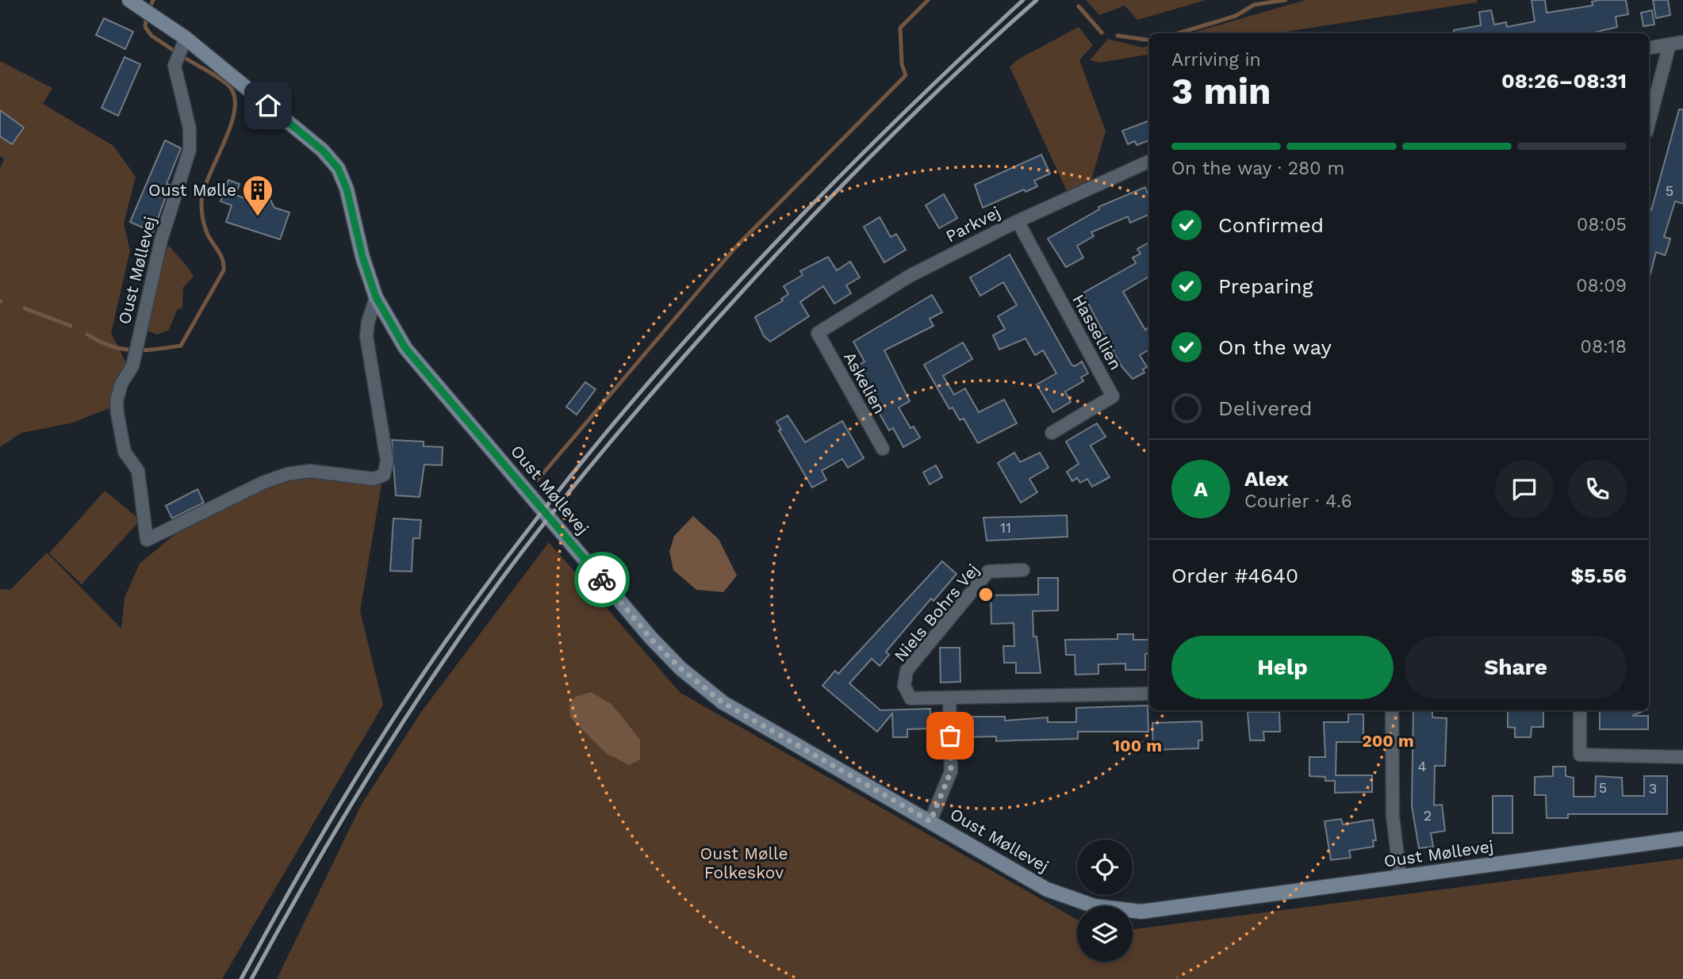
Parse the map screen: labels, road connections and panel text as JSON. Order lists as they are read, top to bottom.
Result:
{
  "streets": {
    "street": [
      "Parkvej",
      "Oust Møllevej",
      "Hassellien",
      "Askelien",
      "Niels Bohrs Vej"
    ]
  },
  "crossings": [
    ["Parkvej", "Hassellien"],
    ["Parkvej", "Askelien"]
  ],
  "parks": ["Oust Mølle Folkeskov"],
  "places": {
    "building": ["Oust Mølle"]
  },
  "house_numbers": [
    "5",
    "11",
    "4",
    "5",
    "3",
    "2"
  ],
  "page": {
    "heading": ["3 min", "Arriving in", "08:26–08:31"],
    "panel": [
      "Alex",
      "Courier · 4.6",
      "Order #4640",
      "$5.56"
    ],
    "bar": "On the way · 280 m",
    "list": [
      ["Confirmed", "08:05"],
      ["Preparing", "08:09"],
      ["On the way", "08:18"],
      "Delivered"
    ],
    "round": "A",
    "buttons": ["Help", "Share"]
  },
  "rings": ["200 m", "100 m"]
}
